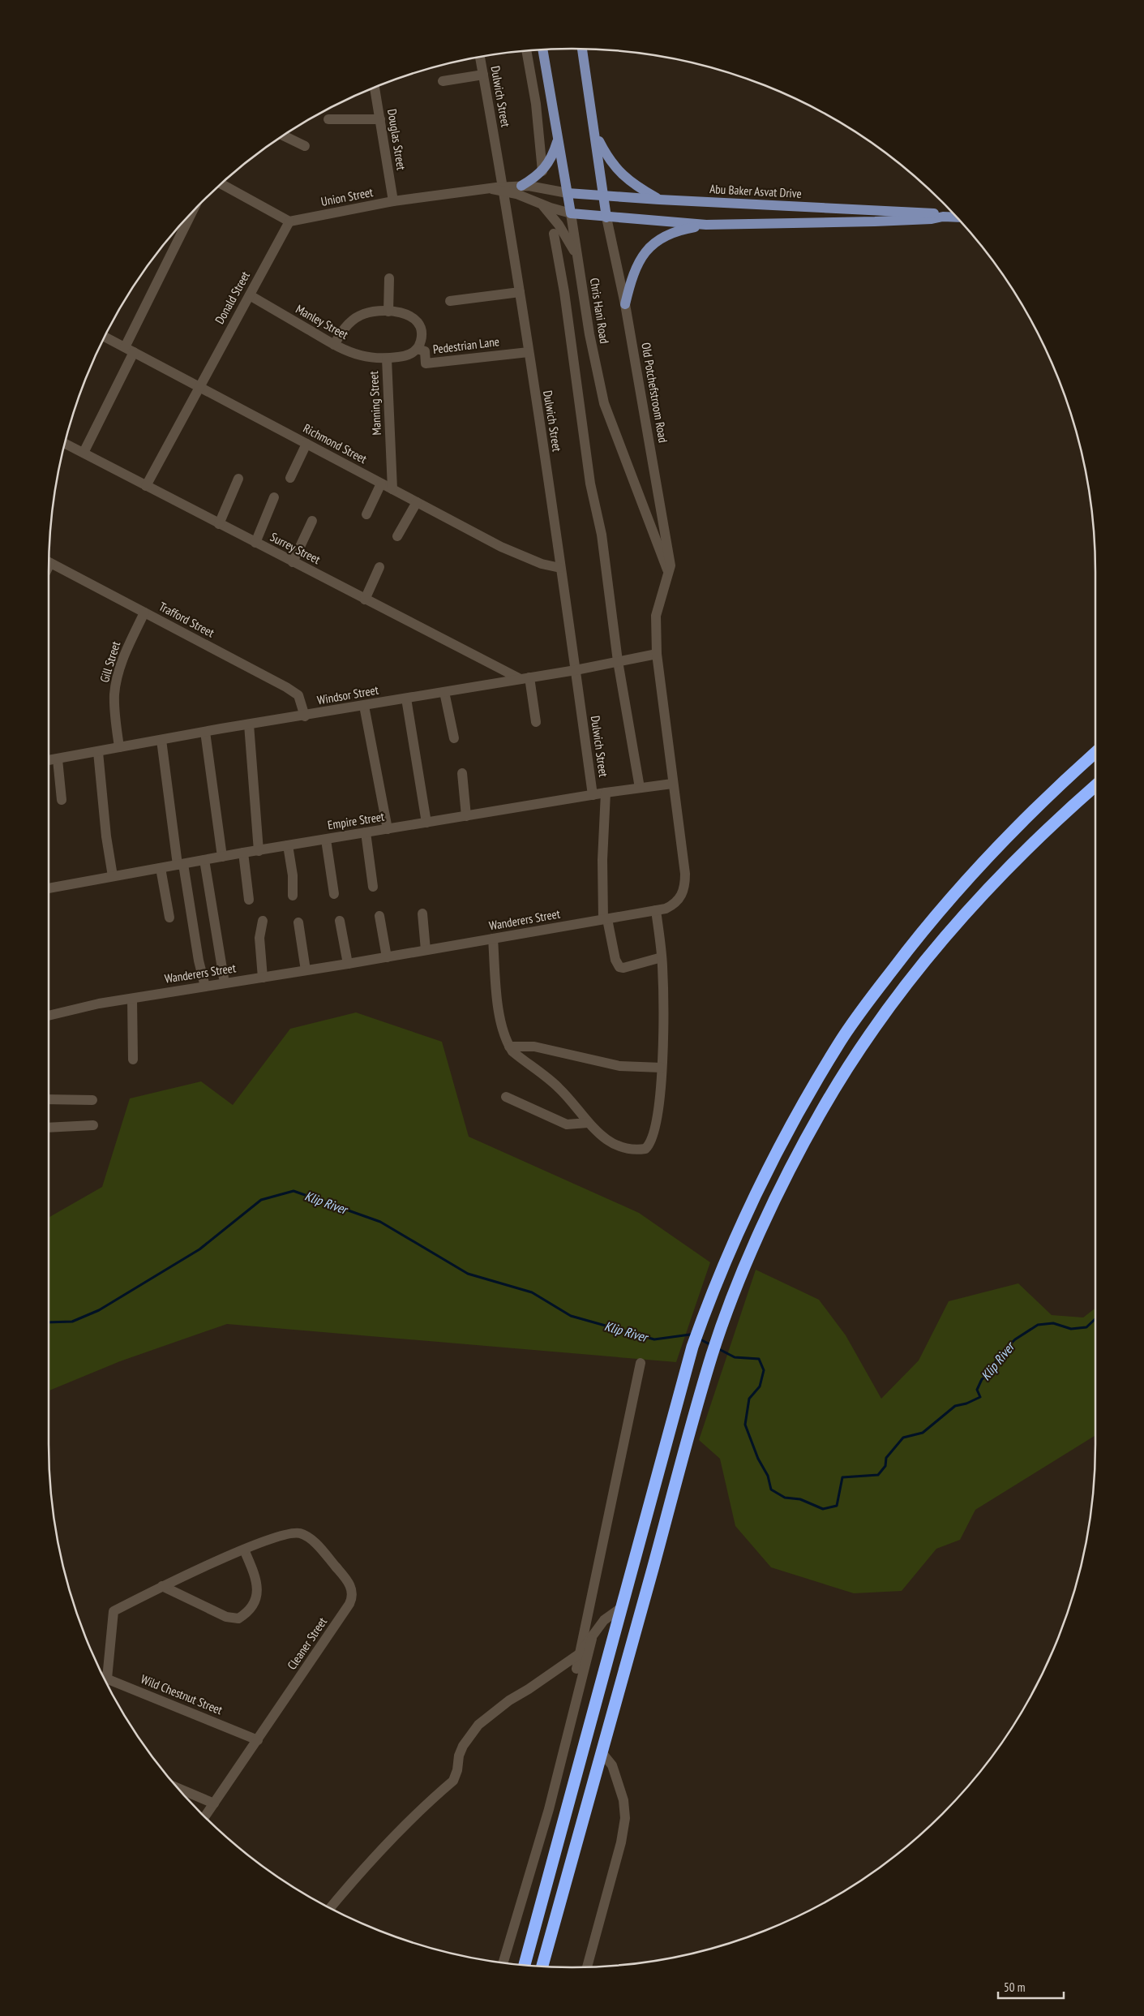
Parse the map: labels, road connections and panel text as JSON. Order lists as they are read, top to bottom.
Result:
{
  "streets": {
    "main road": ["Abu Baker Asvat Drive", "Chris Hani Road"],
    "street": [
      "Dulwich Street",
      "Douglas Street",
      "Union Street",
      "Donald Street",
      "Manley Street",
      "Pedestrian Lane",
      "Old Potchefstroom Road",
      "Manning Street",
      "Richmond Street",
      "Surrey Street",
      "Trafford Street",
      "Gill Street",
      "Windsor Street",
      "Empire Street",
      "Wanderers Street",
      "Cleaner Street",
      "Wild Chestnut Street"
    ]
  },
  "crossings": [
    ["Dulwich Street", "Union Street"],
    ["Dulwich Street", "Pedestrian Lane"],
    ["Dulwich Street", "Richmond Street"],
    ["Dulwich Street", "Windsor Street"],
    ["Dulwich Street", "Empire Street"],
    ["Douglas Street", "Union Street"],
    ["Abu Baker Asvat Drive", "Union Street"],
    ["Abu Baker Asvat Drive", "Chris Hani Road"],
    ["Abu Baker Asvat Drive", "Old Potchefstroom Road"],
    ["Union Street", "Donald Street"],
    ["Union Street", "Chris Hani Road"],
    ["Donald Street", "Manley Street"],
    ["Donald Street", "Richmond Street"],
    ["Chris Hani Road", "Old Potchefstroom Road"],
    ["Chris Hani Road", "Wanderers Street"],
    ["Manley Street", "Manning Street"],
    ["Pedestrian Lane", "Manning Street"],
    ["Old Potchefstroom Road", "Wanderers Street"],
    ["Manning Street", "Richmond Street"],
    ["Surrey Street", "Windsor Street"],
    ["Trafford Street", "Gill Street"],
    ["Trafford Street", "Windsor Street"],
    ["Gill Street", "Windsor Street"],
    ["Windsor Street", "Wanderers Street"],
    ["Empire Street", "Wanderers Street"],
    ["Cleaner Street", "Wild Chestnut Street"]
  ],
  "water": ["Klip River"],
  "scale_bar": "50 m"
}
